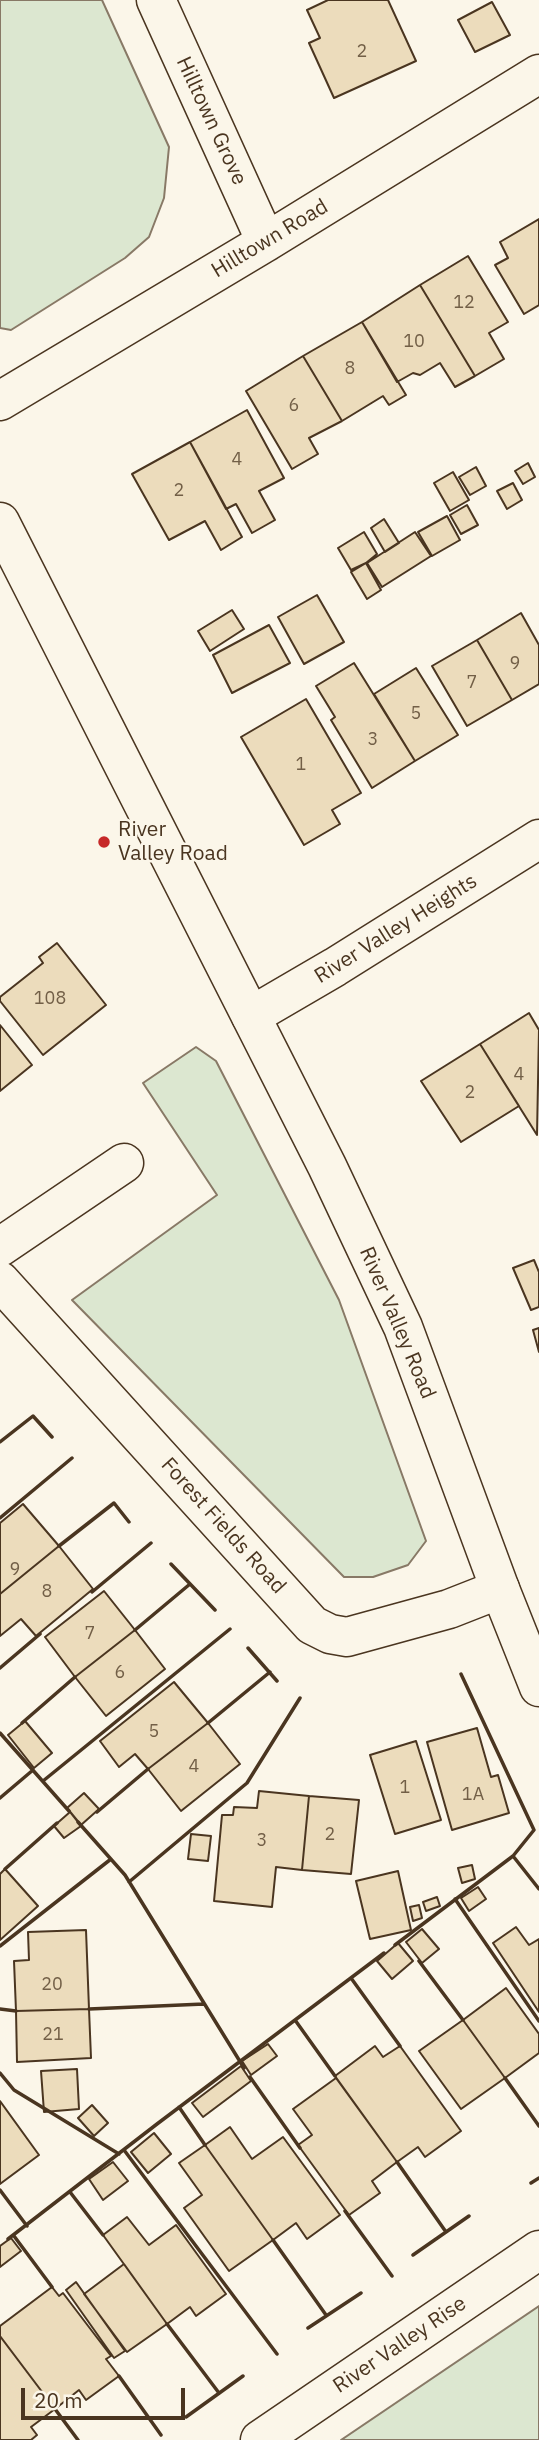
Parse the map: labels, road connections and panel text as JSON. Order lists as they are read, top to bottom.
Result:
{
  "streets": {
    "street": [
      "Hilltown Grove",
      "Hilltown Road",
      "River Valley Heights",
      "River Valley Road",
      "Forest Fields Road",
      "River Valley Rise"
    ]
  },
  "crossings": [
    ["Hilltown Grove", "Hilltown Road"],
    ["River Valley Heights", "River Valley Road"],
    ["River Valley Road", "Forest Fields Road"]
  ],
  "places": ["River Valley Road"],
  "house_numbers": [
    "2",
    "12",
    "10",
    "8",
    "6",
    "4",
    "2",
    "9",
    "7",
    "5",
    "3",
    "1",
    "108",
    "4",
    "2",
    "9",
    "8",
    "7",
    "6",
    "5",
    "4",
    "1",
    "1A",
    "2",
    "3",
    "20",
    "21"
  ],
  "scale_bar": "20 m"
}
